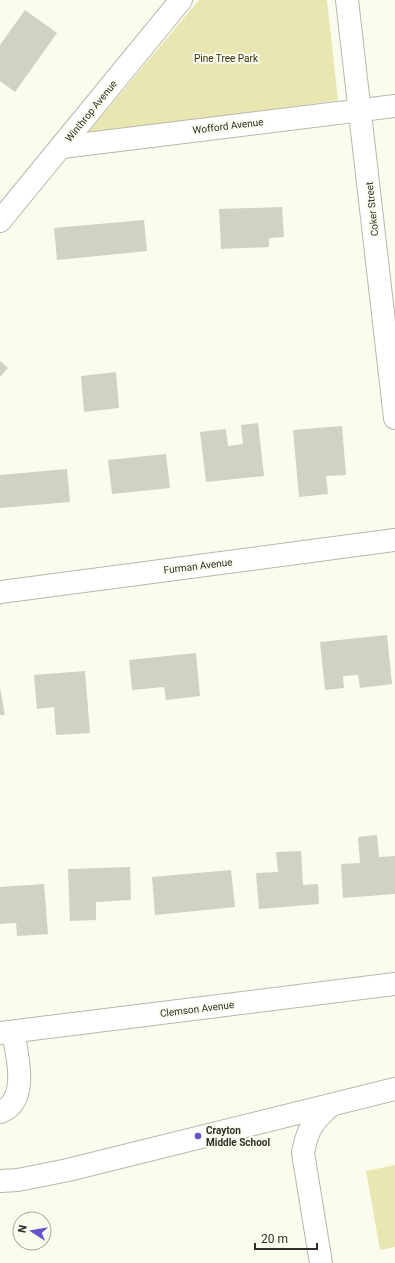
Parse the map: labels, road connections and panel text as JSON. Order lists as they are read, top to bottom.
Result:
{
  "streets": {
    "street": [
      "Winthrop Avenue",
      "Wofford Avenue",
      "Coker Street",
      "Furman Avenue",
      "Clemson Avenue"
    ]
  },
  "crossings": [
    ["Winthrop Avenue", "Wofford Avenue"],
    ["Wofford Avenue", "Coker Street"]
  ],
  "parks": ["Pine Tree Park"],
  "places": ["Crayton Middle School"],
  "scale_bar": "20 m",
  "north": "left"
}
